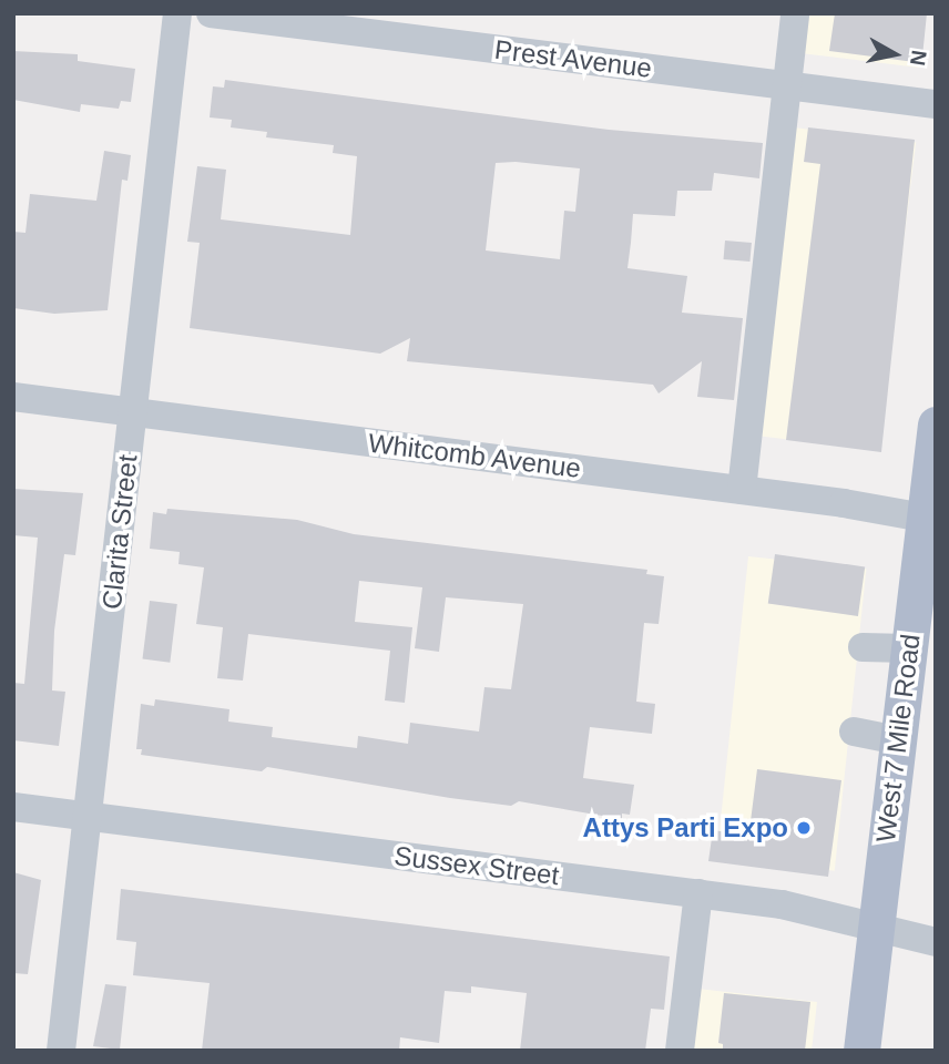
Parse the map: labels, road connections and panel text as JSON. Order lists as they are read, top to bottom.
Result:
{
  "streets": {
    "main road": ["West 7 Mile Road"],
    "street": [
      "Prest Avenue",
      "Whitcomb Avenue",
      "Clarita Street",
      "Sussex Street"
    ]
  },
  "crossings": [
    ["Whitcomb Avenue", "Clarita Street"],
    ["Whitcomb Avenue", "West 7 Mile Road"],
    ["Clarita Street", "Sussex Street"],
    ["West 7 Mile Road", "Sussex Street"]
  ],
  "places": ["Attys Parti Expo"],
  "north": "right"
}
